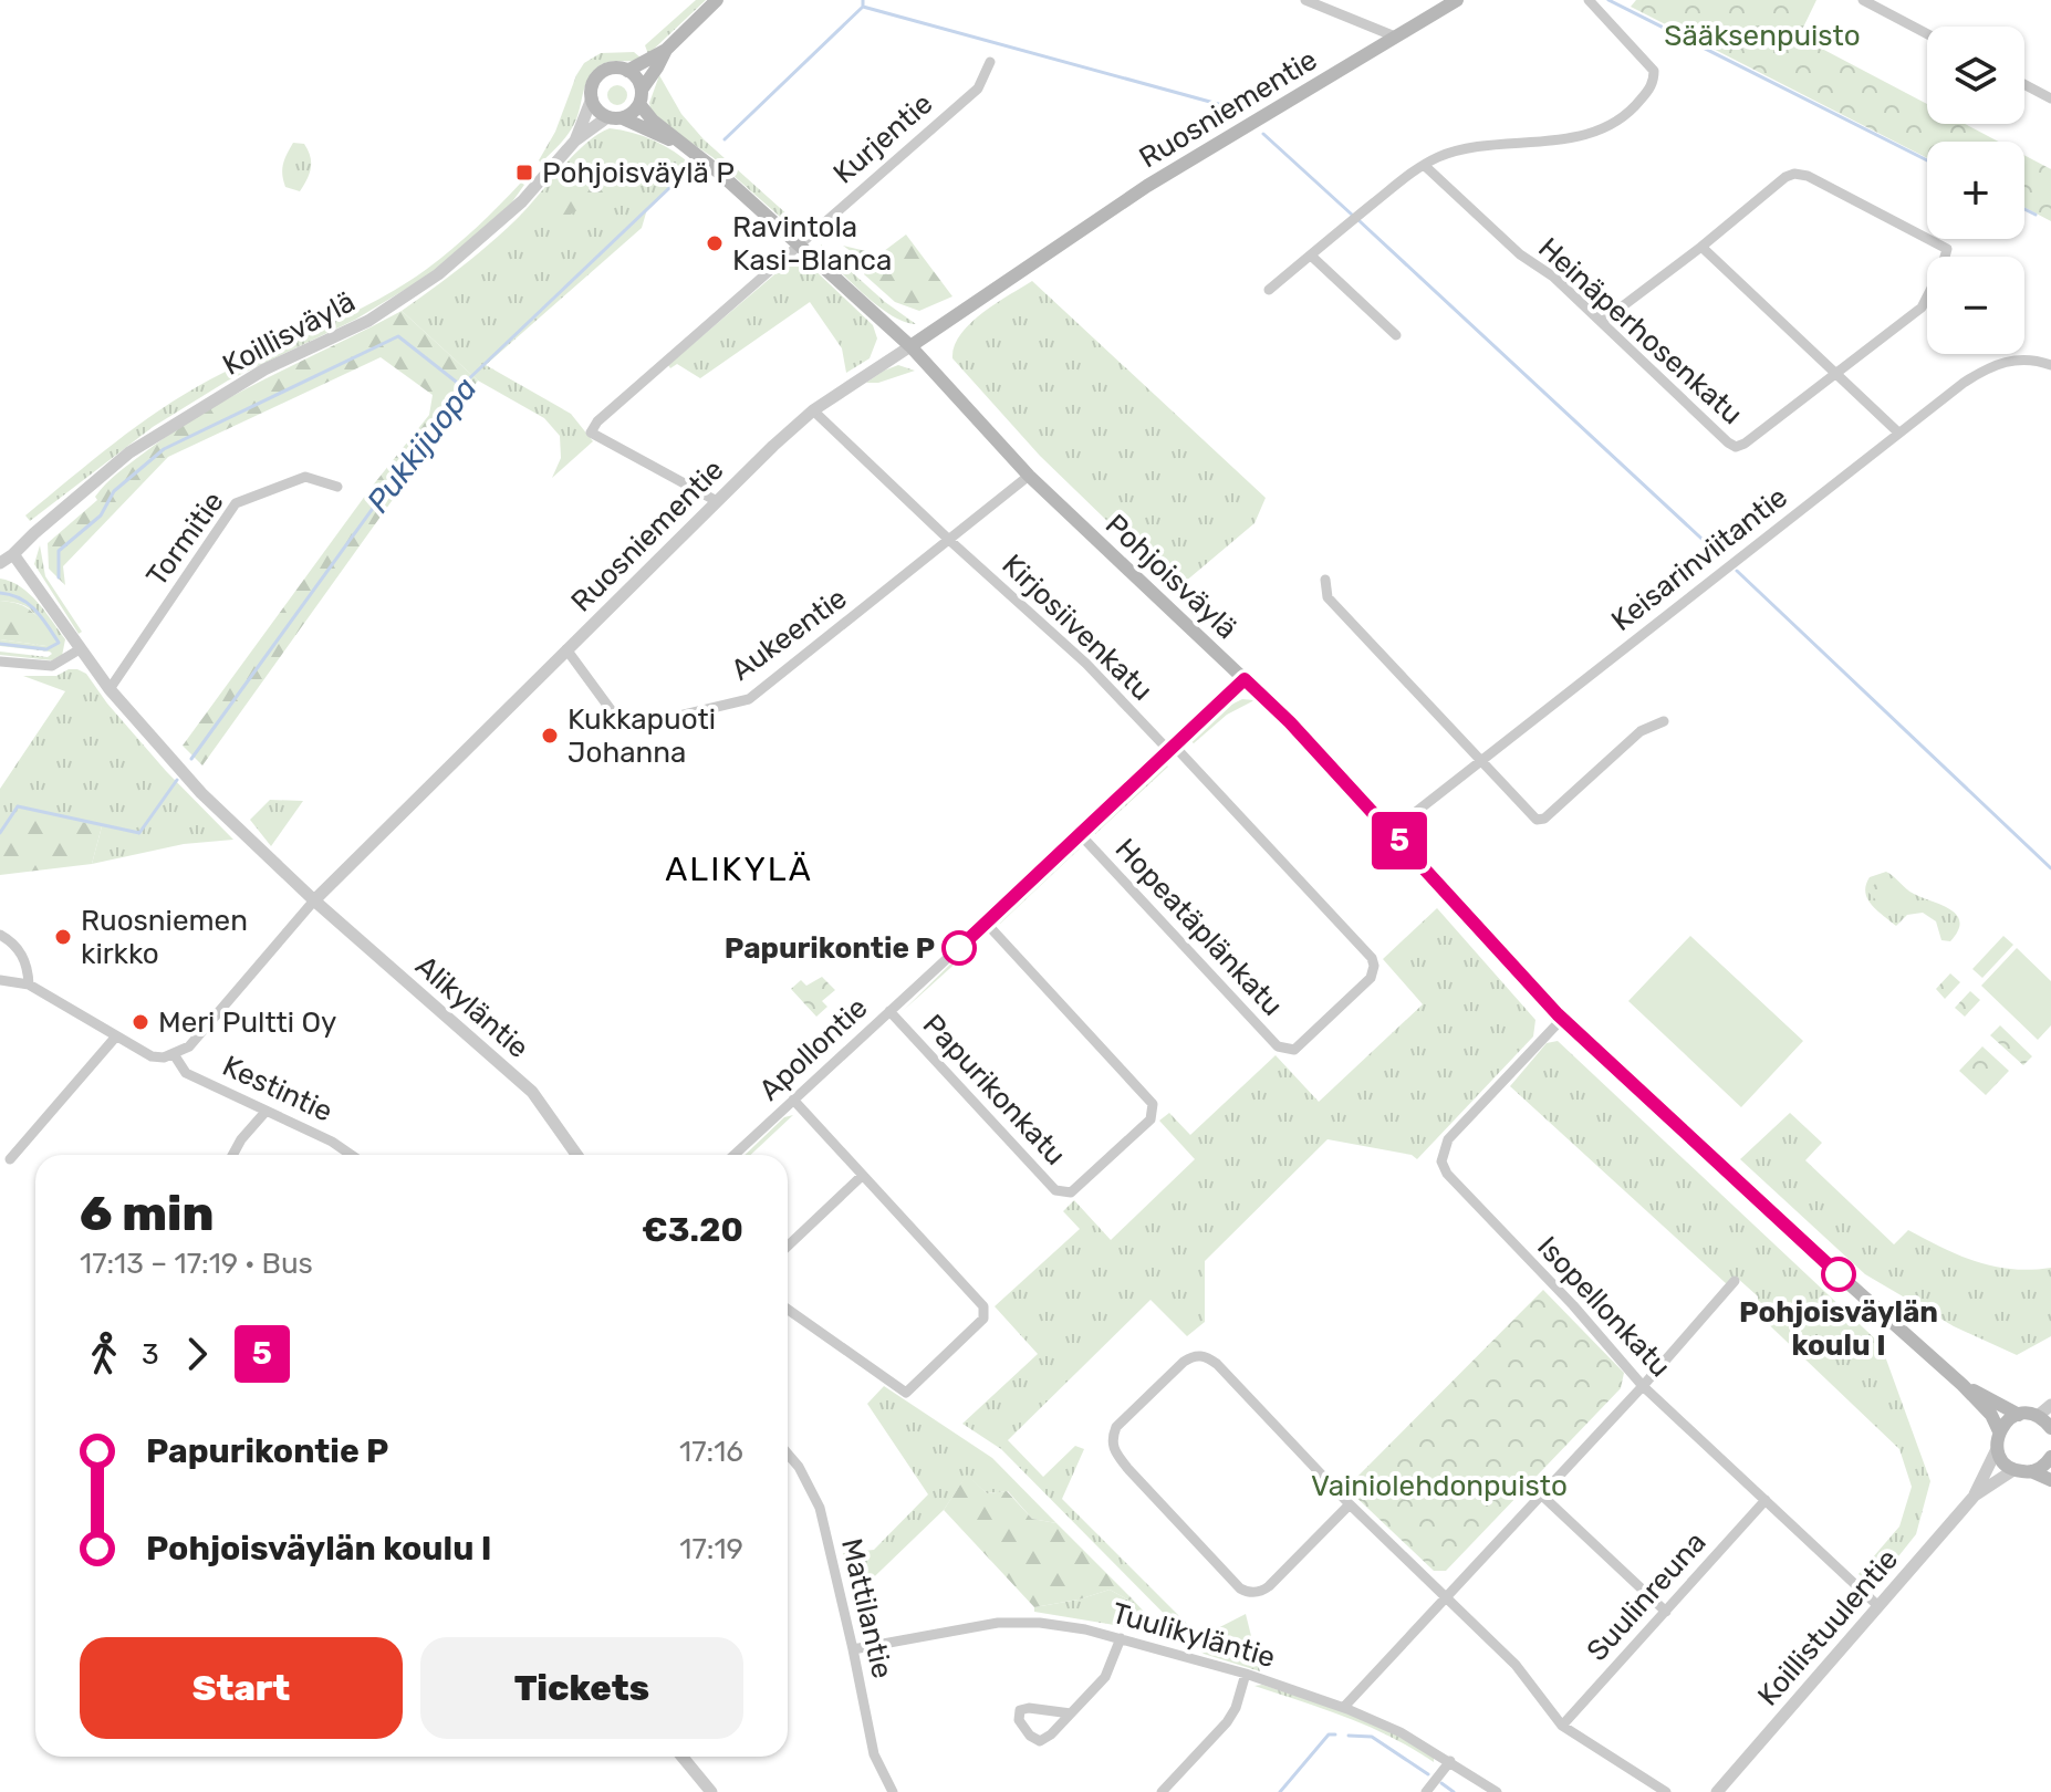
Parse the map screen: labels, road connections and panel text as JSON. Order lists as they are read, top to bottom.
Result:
{
  "streets": {
    "main road": ["Ruosniementie", "Pohjoisväylä"],
    "street": [
      "Kurjentie",
      "Heinäperhosenkatu",
      "Koillisväylä",
      "Tormitie",
      "Keisarinviitantie",
      "Kirjosiivenkatu",
      "Aukeentie",
      "Hopeatäplänkatu",
      "Alikyläntie",
      "Apollontie",
      "Kestintie",
      "Papurikonkatu",
      "Isopellonkatu",
      "Suulinreuna",
      "Mattilantie",
      "Koillistuulentie",
      "Tuulikyläntie"
    ]
  },
  "crossings": [
    ["Ruosniementie", "Kurjentie"],
    ["Ruosniementie", "Pohjoisväylä"],
    ["Ruosniementie", "Kirjosiivenkatu"],
    ["Ruosniementie", "Aukeentie"],
    ["Ruosniementie", "Alikyläntie"],
    ["Kurjentie", "Pohjoisväylä"],
    ["Koillisväylä", "Pohjoisväylä"],
    ["Keisarinviitantie", "Pohjoisväylä"],
    ["Pohjoisväylä", "Aukeentie"],
    ["Pohjoisväylä", "Apollontie"],
    ["Pohjoisväylä", "Isopellonkatu"],
    ["Kirjosiivenkatu", "Aukeentie"],
    ["Kirjosiivenkatu", "Hopeatäplänkatu"],
    ["Kirjosiivenkatu", "Apollontie"],
    ["Hopeatäplänkatu", "Apollontie"],
    ["Apollontie", "Papurikonkatu"],
    ["Isopellonkatu", "Suulinreuna"],
    ["Isopellonkatu", "Koillistuulentie"],
    ["Mattilantie", "Tuulikyläntie"]
  ],
  "districts": ["ALIKYLÄ"],
  "water": ["Pukkijuopa"],
  "parks": ["Sääksenpuisto", "Vainiolehdonpuisto"],
  "places": {
    "transit": ["Pohjoisväylä P"],
    "other": [
      "Ravintola Kasi-Blanca",
      "Kukkapuoti Johanna",
      "Ruosniemen kirkko",
      "Papurikontie P",
      "Meri Pultti Oy",
      "Pohjoisväylän koulu I"
    ]
  },
  "lines": ["bus line 5"],
  "page": {
    "on_map": "5",
    "map_buttons": ["+", "−"],
    "heading": ["6 min", "17:13 – 17:19 · Bus", "€3.20"],
    "legs": ["3", "5"],
    "list": [
      {
        "name": "Papurikontie P",
        "value": "17:16"
      },
      {
        "name": "Pohjoisväylän koulu I",
        "value": "17:19"
      }
    ],
    "buttons": ["Start", "Tickets"]
  }
}
